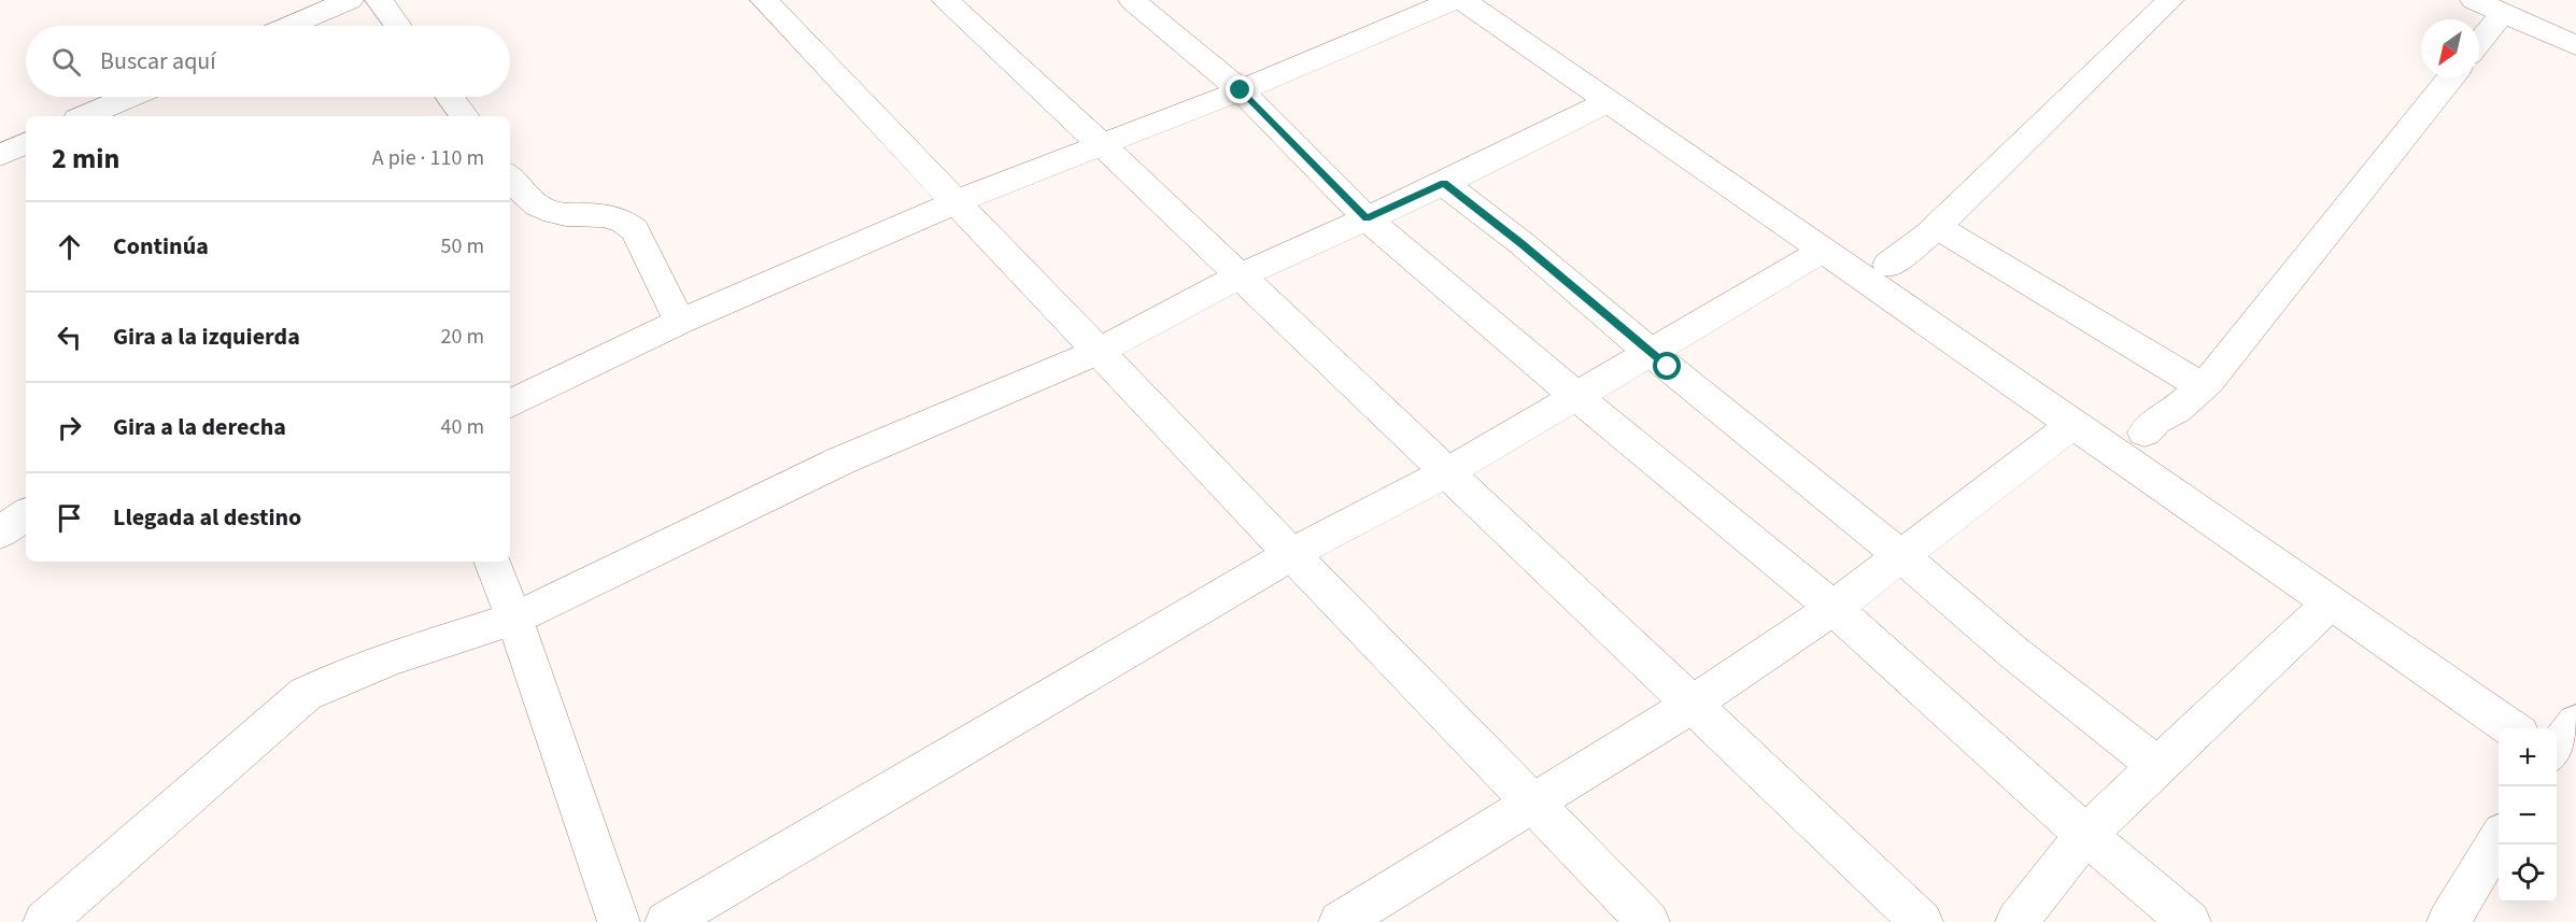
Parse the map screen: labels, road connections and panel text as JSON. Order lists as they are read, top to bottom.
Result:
{
  "north": "bottom left",
  "page": {
    "search": "Buscar aquí",
    "heading": ["2 min", "A pie · 110 m"],
    "list": [
      ["Continúa", "50 m"],
      ["Gira a la izquierda", "20 m"],
      ["Gira a la derecha", "40 m"],
      "Llegada al destino"
    ],
    "map_buttons": ["+", "−"]
  }
}
